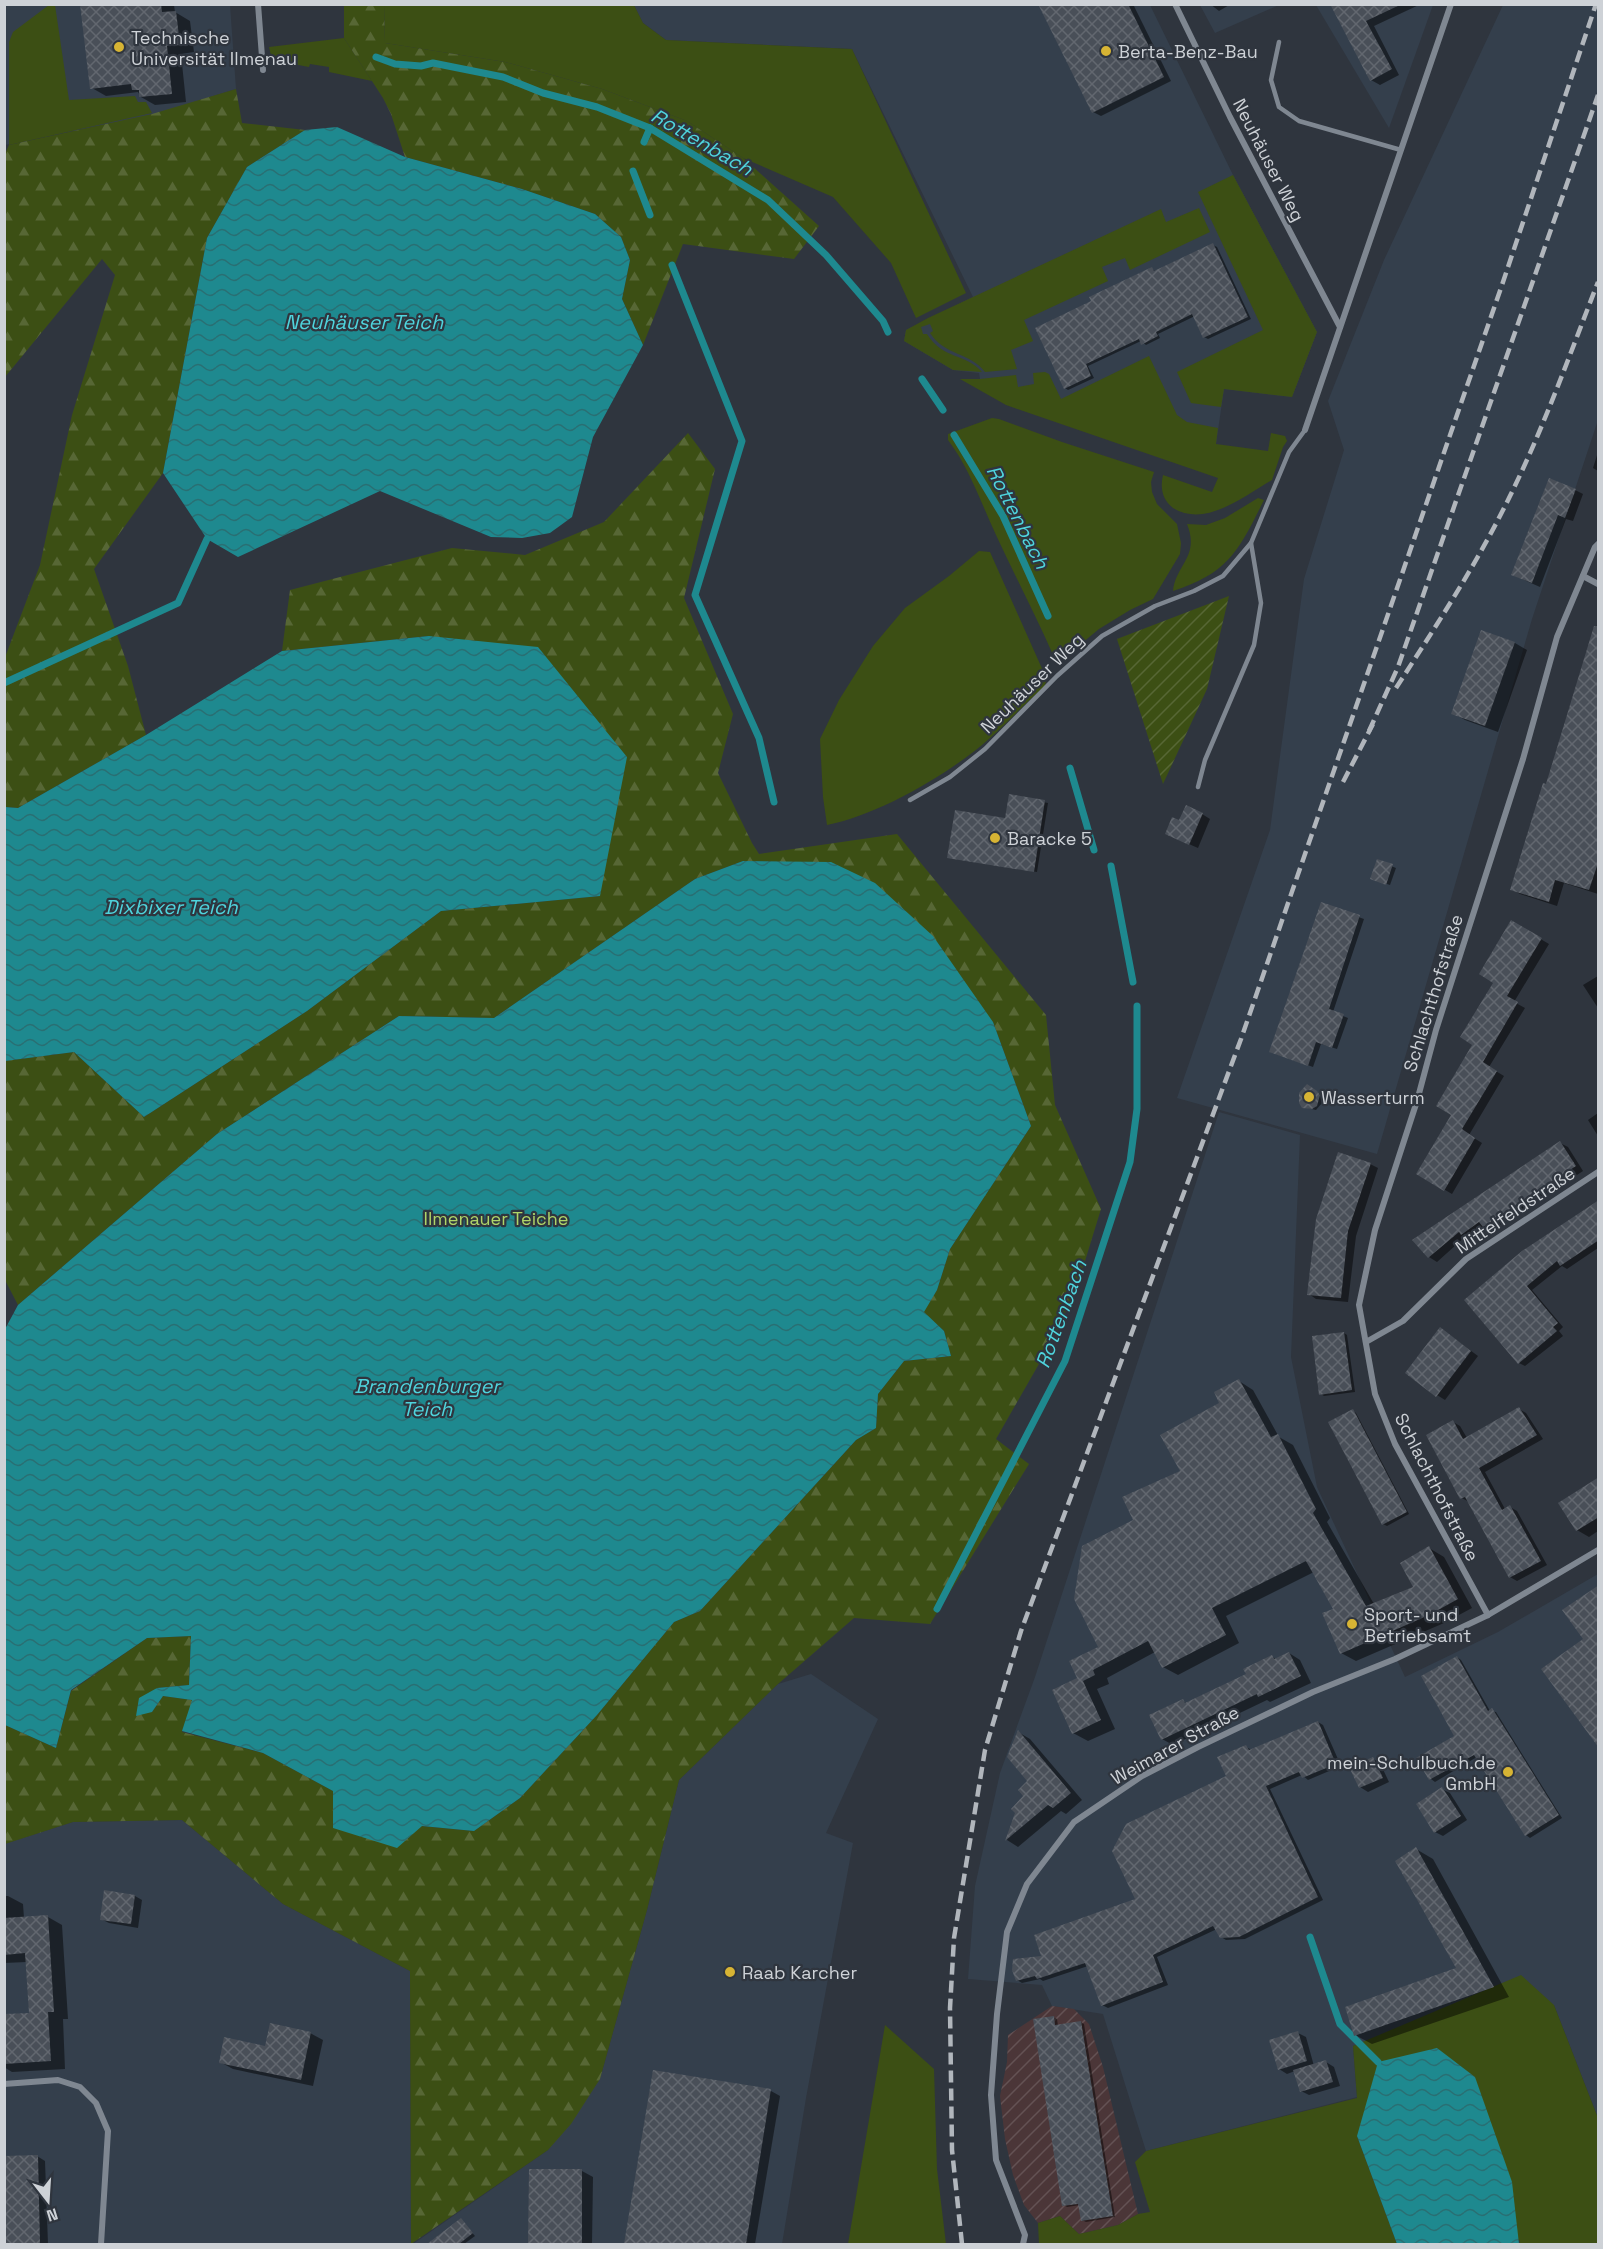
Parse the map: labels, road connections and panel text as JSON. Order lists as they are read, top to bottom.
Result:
{
  "streets": {
    "street": [
      "Neuhäuser Weg",
      "Schlachthofstraße",
      "Mittelfeldstraße",
      "Weimarer Straße"
    ]
  },
  "crossings": [
    ["Schlachthofstraße", "Mittelfeldstraße"],
    ["Schlachthofstraße", "Weimarer Straße"]
  ],
  "water": [
    "Rottenbach",
    "Neuhäuser Teich",
    "Dixbixer Teich",
    "Brandenburger Teich"
  ],
  "parks": ["Ilmenauer Teiche"],
  "places": [
    "Technische Universität Ilmenau",
    "Berta-Benz-Bau",
    "Baracke 5",
    "Wasserturm",
    "Sport- und Betriebsamt",
    "mein-Schulbuch.de GmbH",
    "Raab Karcher"
  ],
  "north": "bottom"
}
